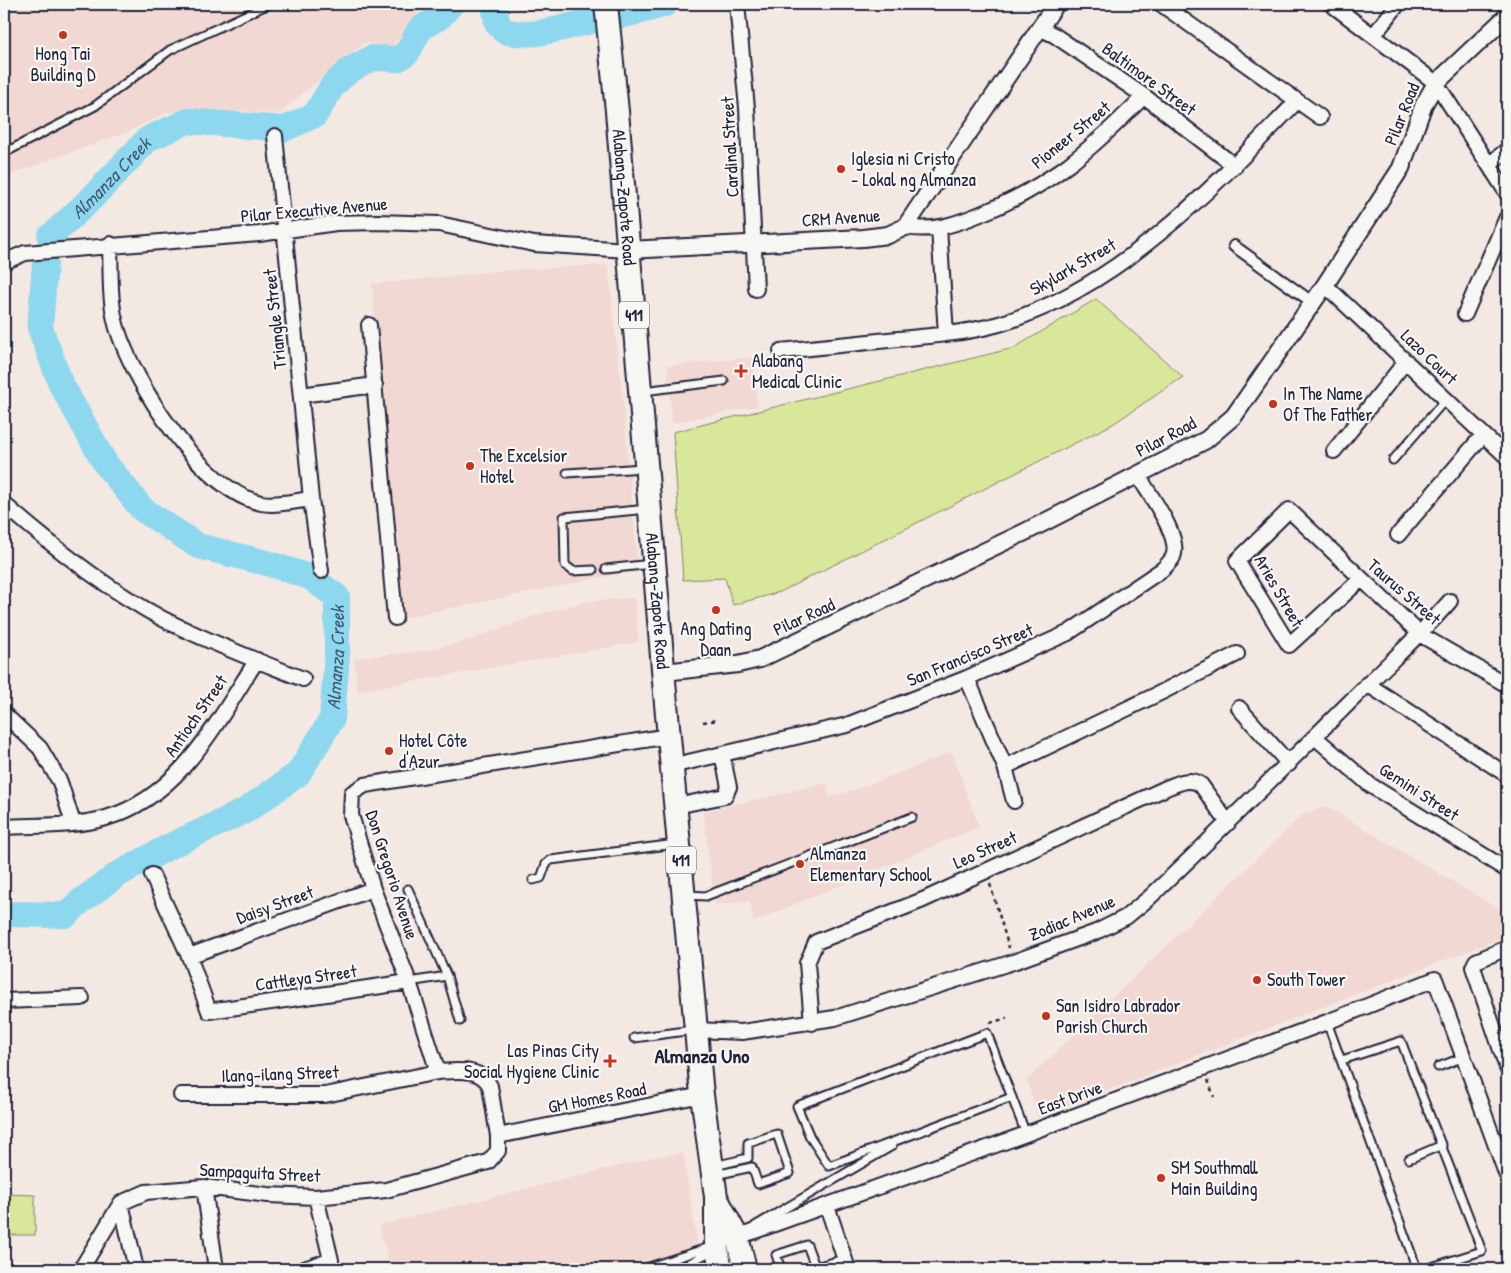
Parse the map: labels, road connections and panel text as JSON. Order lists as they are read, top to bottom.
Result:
{
  "streets": {
    "highway": ["Alabang-Zapote Road", "411"],
    "street": [
      "Baltimore Street",
      "Pilar Road",
      "Pioneer Street",
      "Cardinal Street",
      "Pilar Executive Avenue",
      "CRM Avenue",
      "Skylark Street",
      "Triangle Street",
      "Lazo Court",
      "Aries Street",
      "Taurus Street",
      "San Francisco Street",
      "Antioch Street",
      "Gemini Street",
      "Leo Street",
      "Don Gregorio Avenue",
      "Daisy Street",
      "Zodiac Avenue",
      "Cattleya Street",
      "Ilang-ilang Street",
      "GM Homes Road",
      "East Drive",
      "Sampaguita Street"
    ]
  },
  "crossings": [
    ["Baltimore Street", "Pioneer Street"],
    ["Baltimore Street", "CRM Avenue"],
    ["Baltimore Street", "Skylark Street"],
    ["Pilar Road", "Alabang-Zapote Road"],
    ["Pilar Road", "Lazo Court"],
    ["Pilar Road", "San Francisco Street"],
    ["Pioneer Street", "CRM Avenue"],
    ["Cardinal Street", "CRM Avenue"],
    ["Alabang-Zapote Road", "Pilar Executive Avenue"],
    ["Alabang-Zapote Road", "CRM Avenue"],
    ["Alabang-Zapote Road", "San Francisco Street"],
    ["Alabang-Zapote Road", "Don Gregorio Avenue"],
    ["Alabang-Zapote Road", "Zodiac Avenue"],
    ["Alabang-Zapote Road", "GM Homes Road"],
    ["Alabang-Zapote Road", "East Drive"],
    ["Pilar Executive Avenue", "CRM Avenue"],
    ["Pilar Executive Avenue", "Triangle Street"],
    ["Aries Street", "Taurus Street"],
    ["Taurus Street", "Zodiac Avenue"],
    ["Gemini Street", "Zodiac Avenue"],
    ["Leo Street", "Zodiac Avenue"],
    ["Don Gregorio Avenue", "Daisy Street"],
    ["Don Gregorio Avenue", "Cattleya Street"],
    ["Don Gregorio Avenue", "Ilang-ilang Street"],
    ["Daisy Street", "Cattleya Street"],
    ["GM Homes Road", "Sampaguita Street"]
  ],
  "districts": ["Almanza Uno"],
  "water": ["Almanza Creek"],
  "places": {
    "other": [
      "Hong Tai Building D",
      "Iglesia ni Cristo - Lokal ng Almanza",
      "In The Name Of The Father",
      "The Excelsior Hotel",
      "Ang Dating Daan",
      "Hotel Côte d'Azur",
      "Almanza Elementary School",
      "South Tower",
      "San Isidro Labrador Parish Church",
      "SM Southmall Main Building"
    ],
    "health": ["Alabang Medical Clinic", "Las Pinas City Social Hygiene Clinic"]
  }
}
